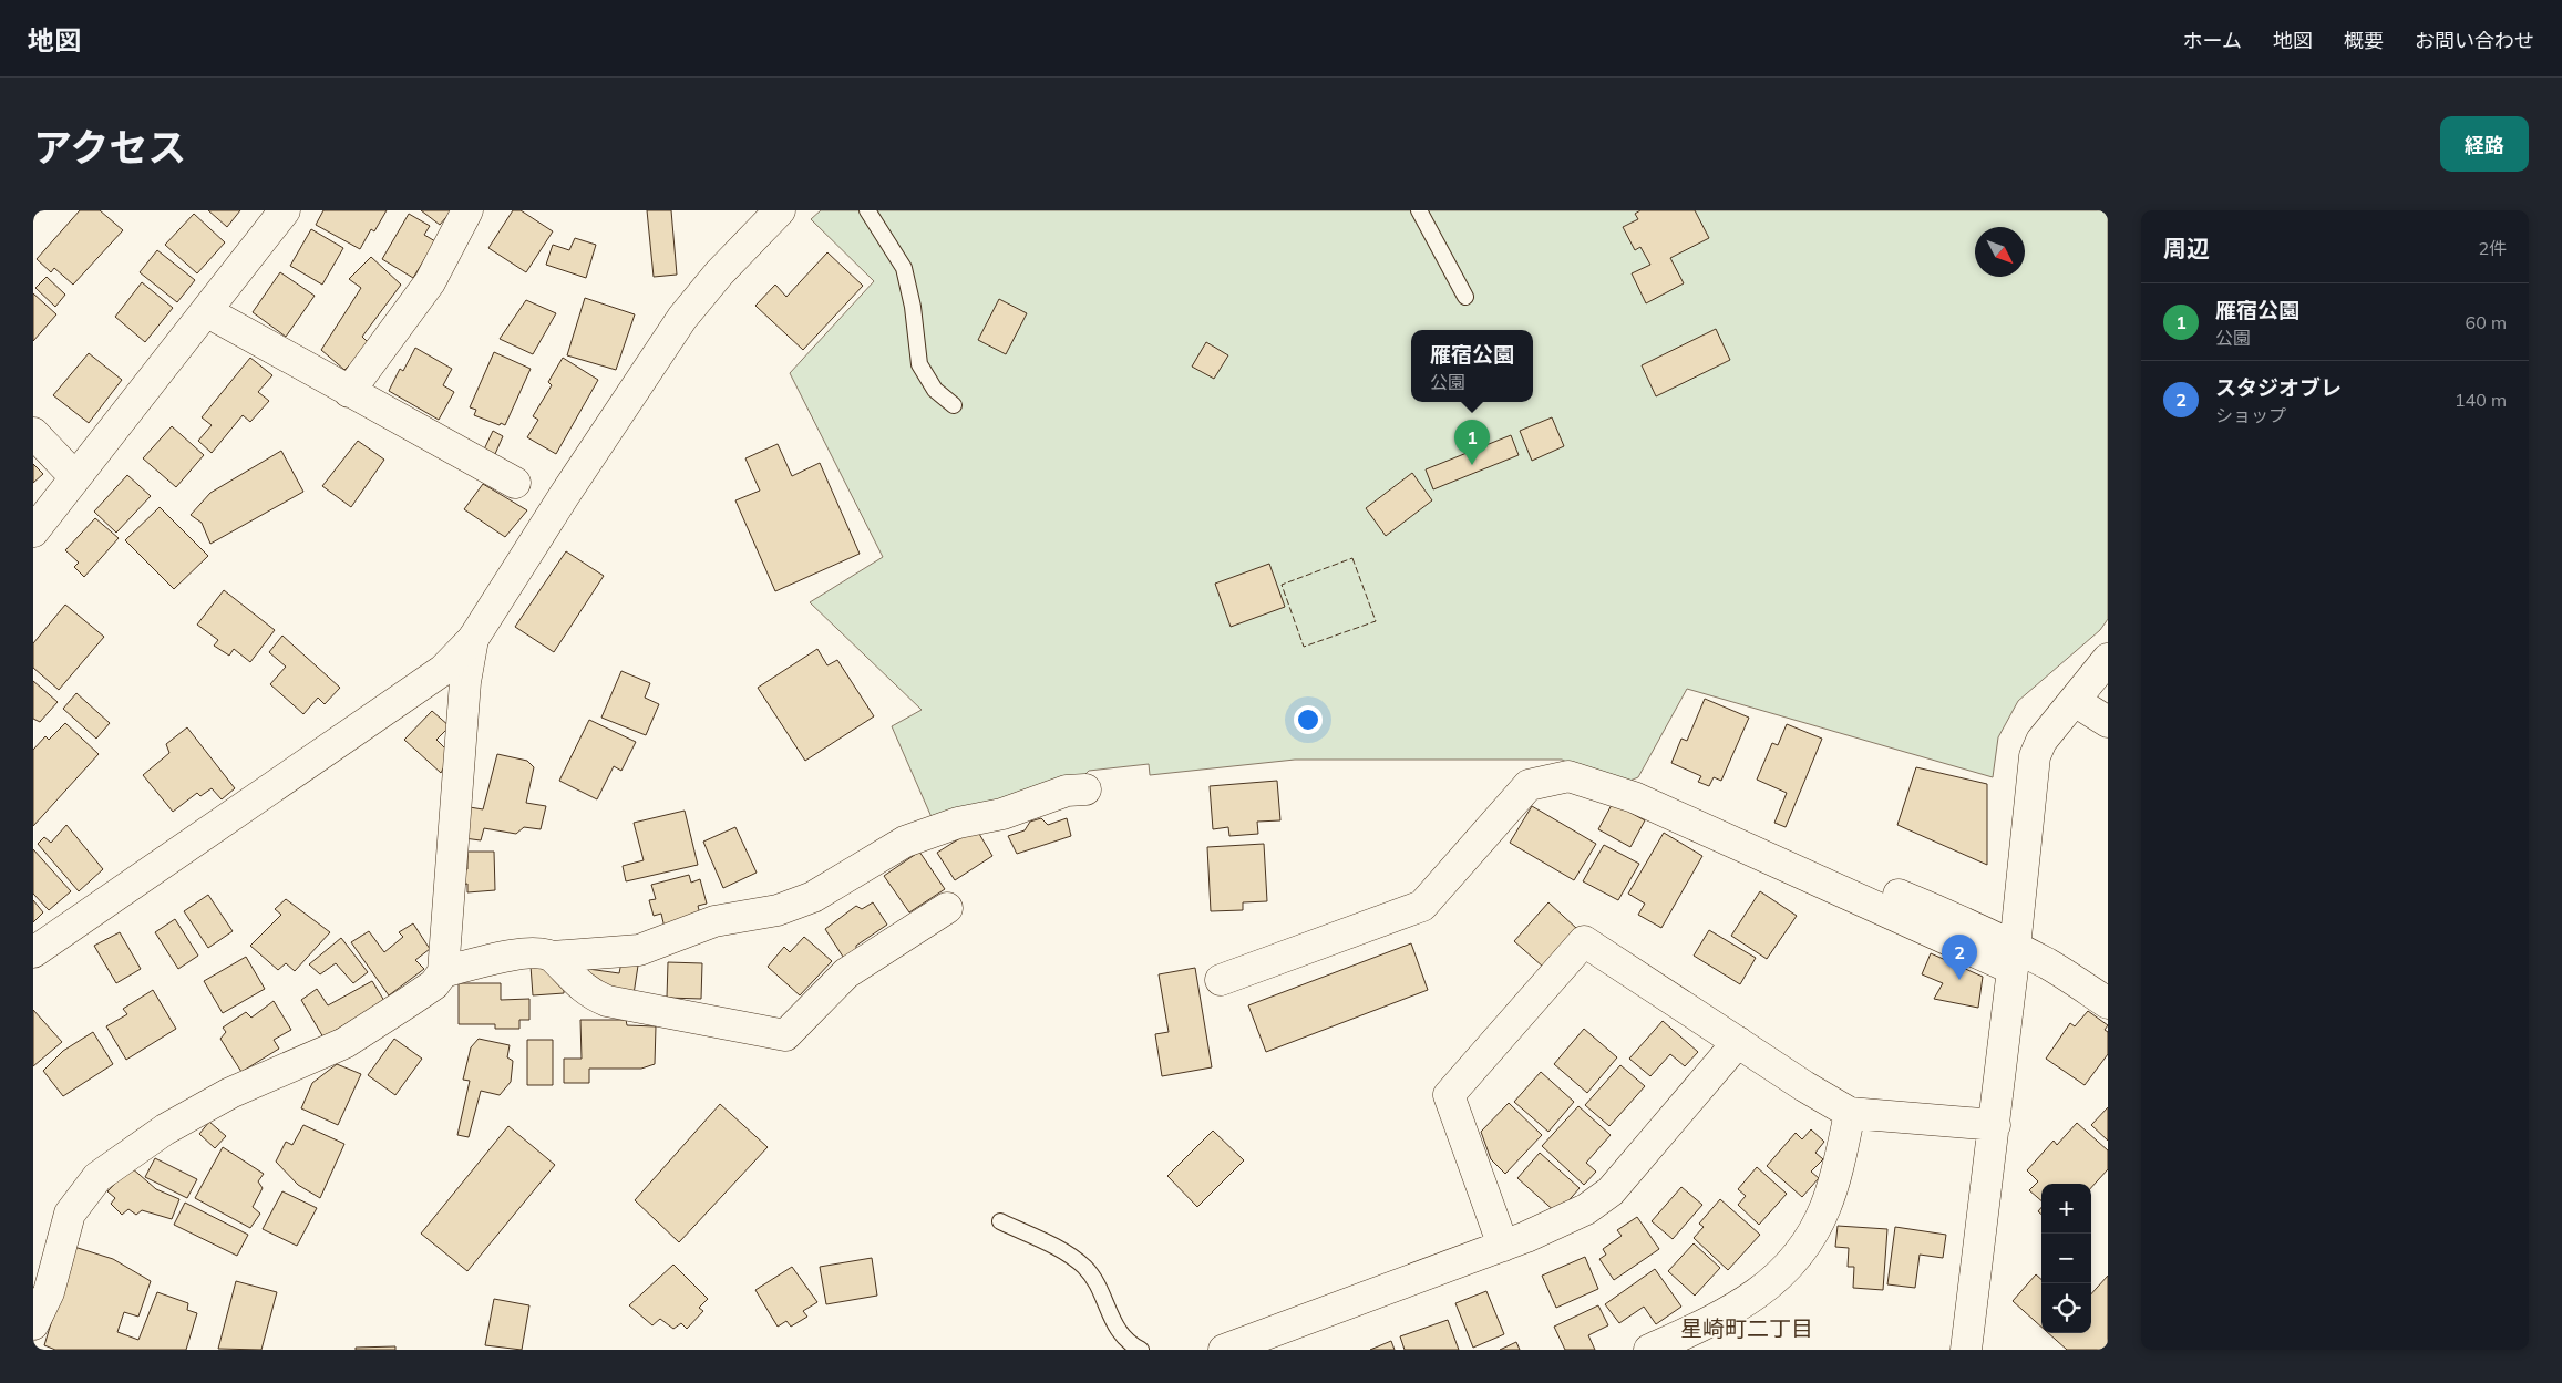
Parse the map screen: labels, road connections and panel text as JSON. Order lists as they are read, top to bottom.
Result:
{
  "districts": ["星崎町二丁目"],
  "north": "bottom right",
  "page": {
    "header": "地図",
    "nav": [
      "ホーム",
      "地図",
      "概要",
      "お問い合わせ"
    ],
    "title": "アクセス",
    "buttons": "経路",
    "heading": ["周辺", "2件"],
    "list": [
      {
        "mark": "1",
        "name": "雁宿公園",
        "note": "公園",
        "value": "60 m"
      },
      {
        "mark": "2",
        "name": "スタジオブレ",
        "note": "ショップ",
        "value": "140 m"
      }
    ],
    "popup": ["雁宿公園", "公園"],
    "pins": ["1", "2"],
    "map_buttons": ["+", "−"]
  }
}
